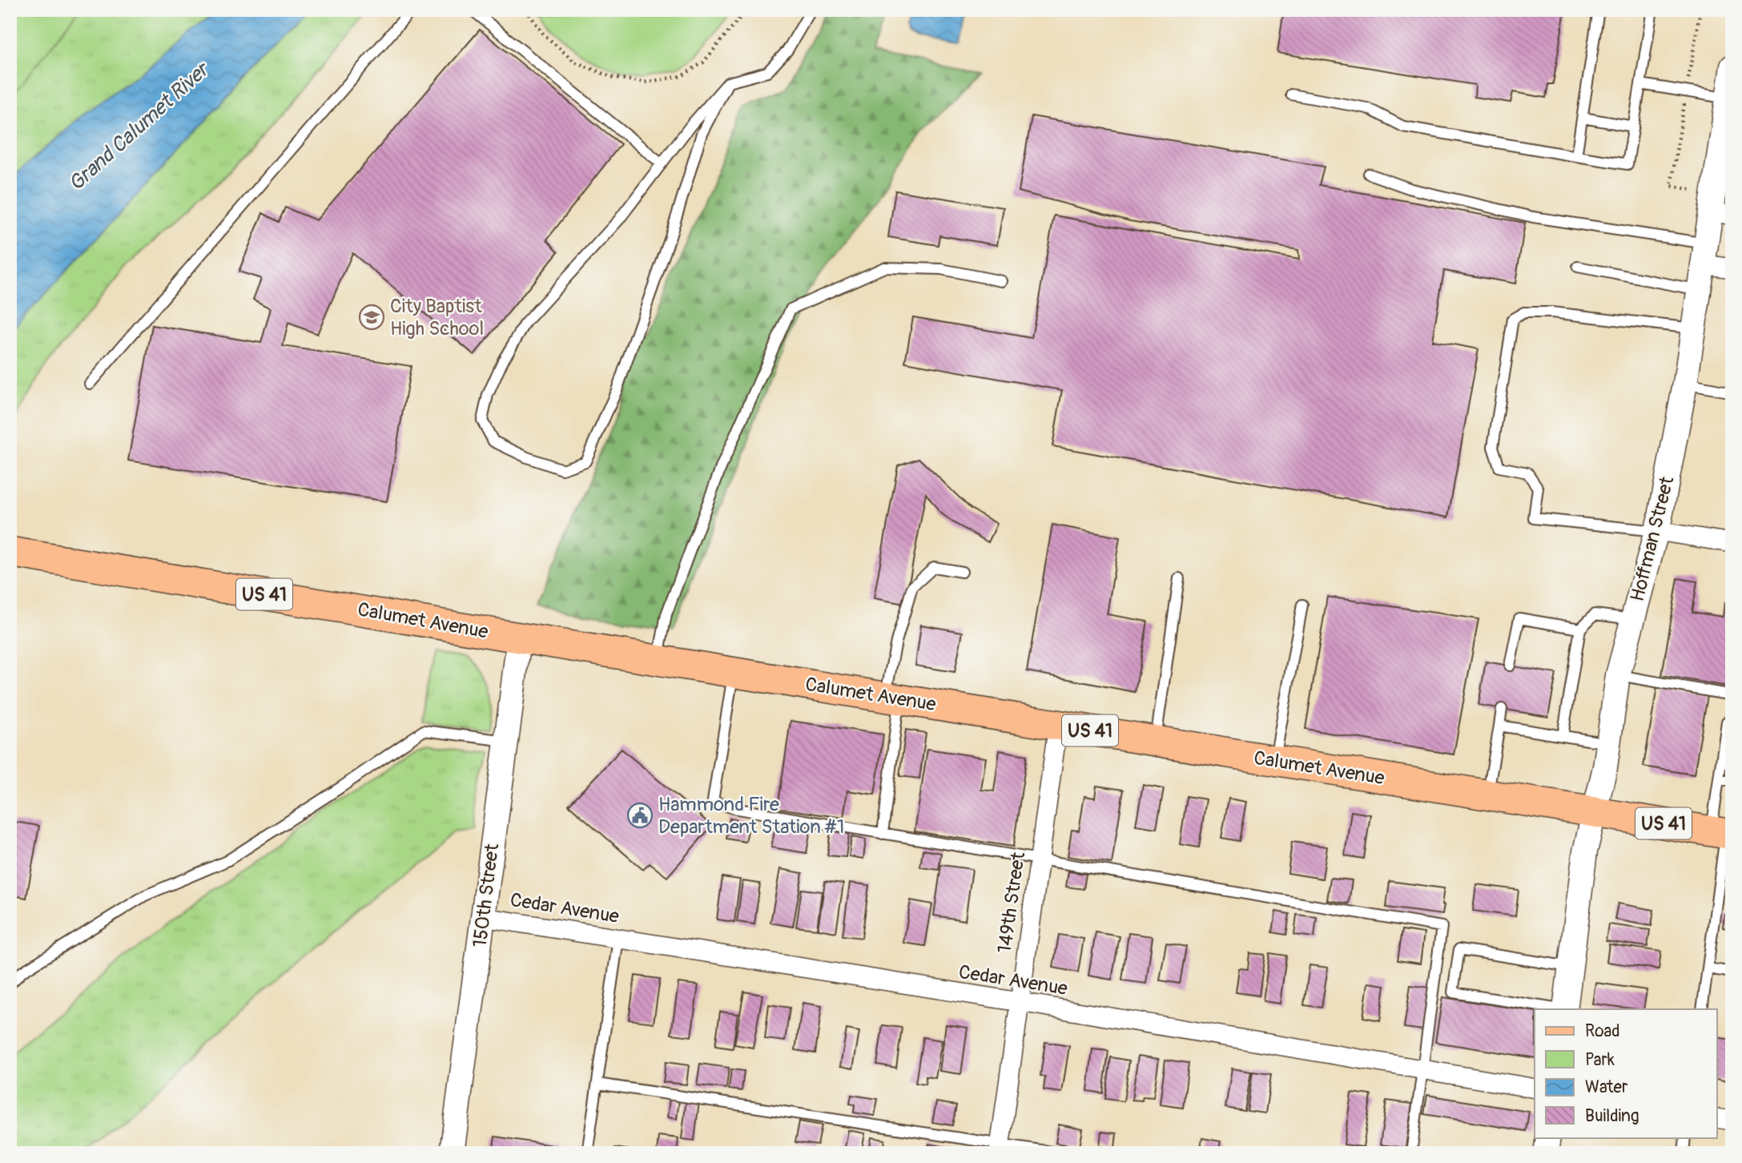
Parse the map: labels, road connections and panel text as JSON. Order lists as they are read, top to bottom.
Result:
{
  "streets": {
    "main road": ["US 41", "Calumet Avenue"],
    "street": [
      "Hoffman Street",
      "150th Street",
      "149th Street",
      "Cedar Avenue"
    ]
  },
  "crossings": [
    ["Hoffman Street", "Calumet Avenue"],
    ["Calumet Avenue", "150th Street"],
    ["Calumet Avenue", "149th Street"],
    ["150th Street", "Cedar Avenue"],
    ["149th Street", "Cedar Avenue"]
  ],
  "water": ["Grand Calumet River"],
  "places": {
    "school or university": ["City Baptist High School"],
    "public building": ["Hammond Fire Department Station #1"]
  },
  "legend": [
    "Road",
    "Park",
    "Water",
    "Building"
  ]
}
